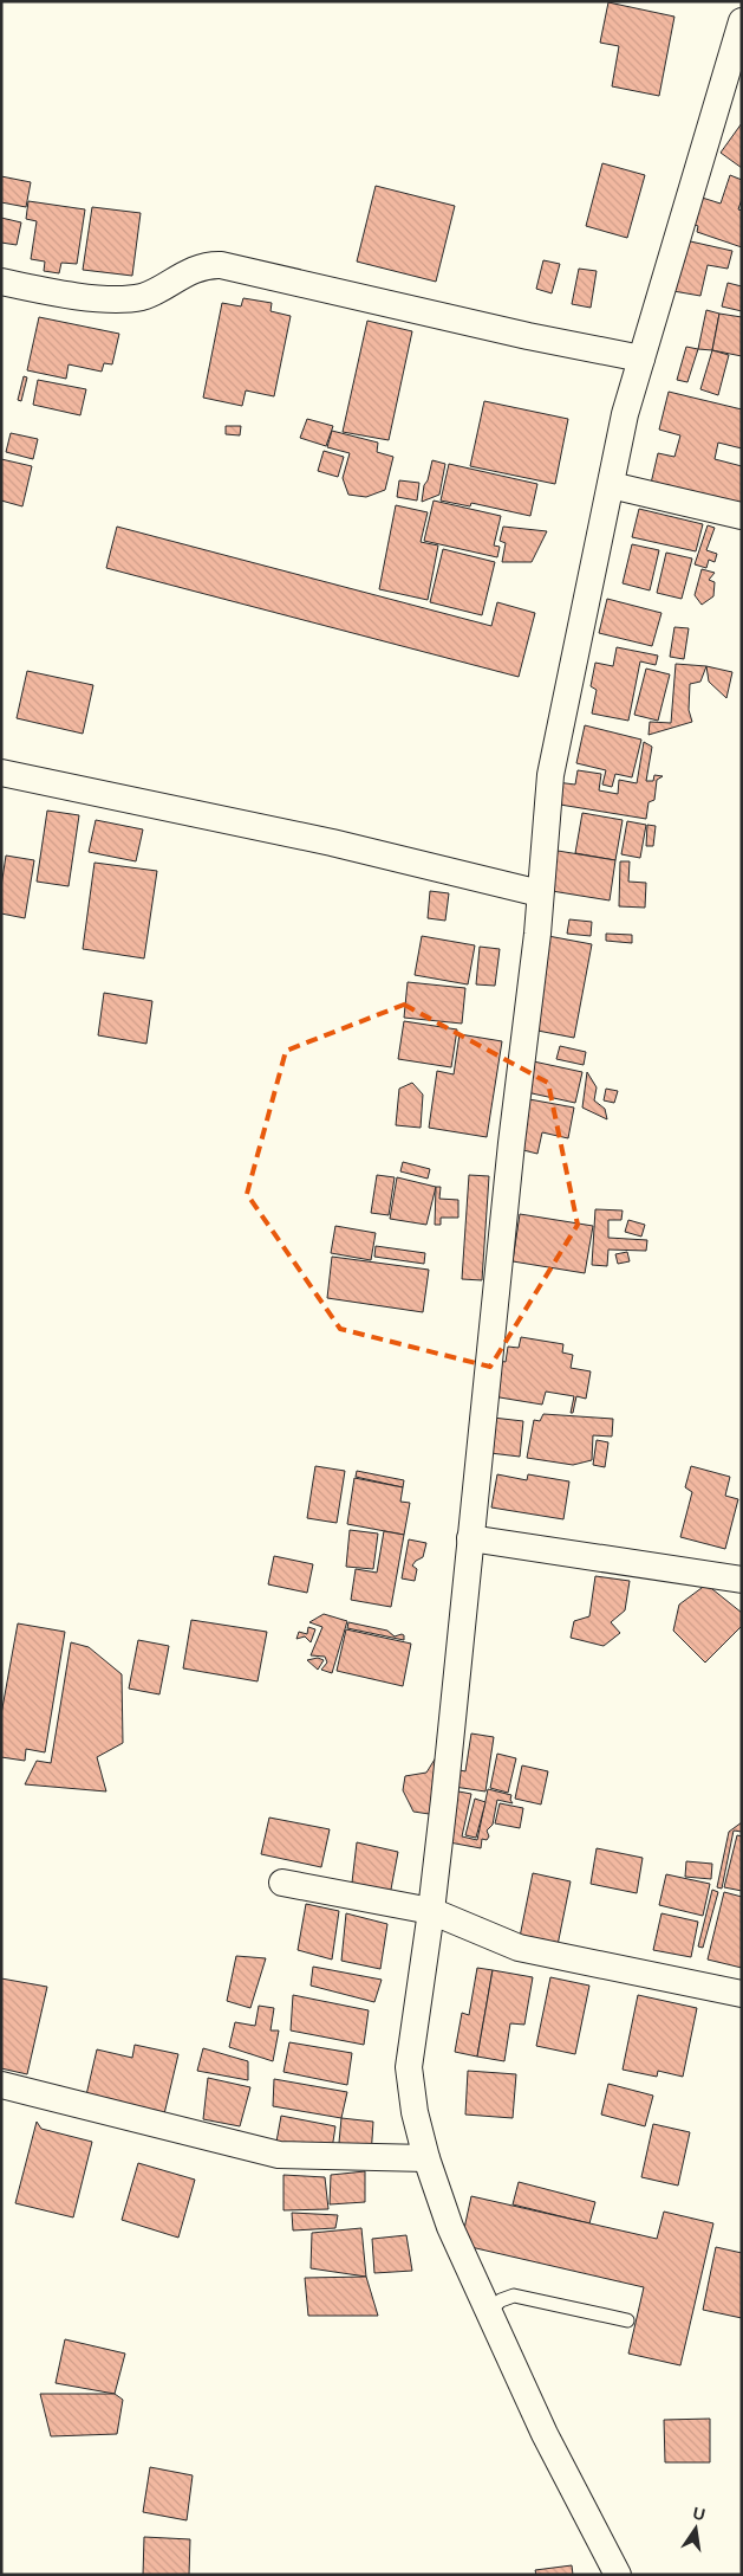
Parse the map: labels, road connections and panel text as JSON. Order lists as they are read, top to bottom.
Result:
{
  "north": "top"
}
